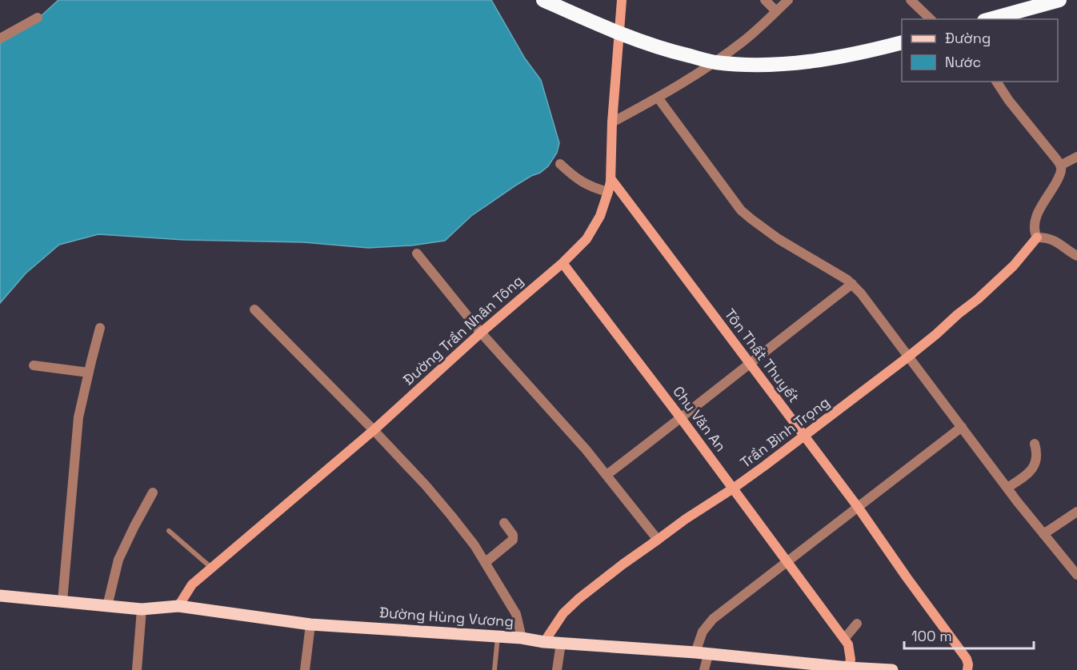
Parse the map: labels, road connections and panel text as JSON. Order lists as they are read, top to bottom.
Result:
{
  "streets": {
    "main road": ["Đường Hùng Vương"],
    "street": [
      "Đường Trần Nhân Tông",
      "Tôn Thất Thuyết",
      "Chu Văn An",
      "Trần Bình Trọng"
    ]
  },
  "crossings": [
    ["Đường Trần Nhân Tông", "Tôn Thất Thuyết"],
    ["Đường Trần Nhân Tông", "Chu Văn An"],
    ["Đường Trần Nhân Tông", "Đường Hùng Vương"],
    ["Tôn Thất Thuyết", "Trần Bình Trọng"],
    ["Chu Văn An", "Trần Bình Trọng"],
    ["Chu Văn An", "Đường Hùng Vương"],
    ["Trần Bình Trọng", "Đường Hùng Vương"]
  ],
  "legend": ["Đường", "Nước"],
  "scale_bar": "100 m"
}
